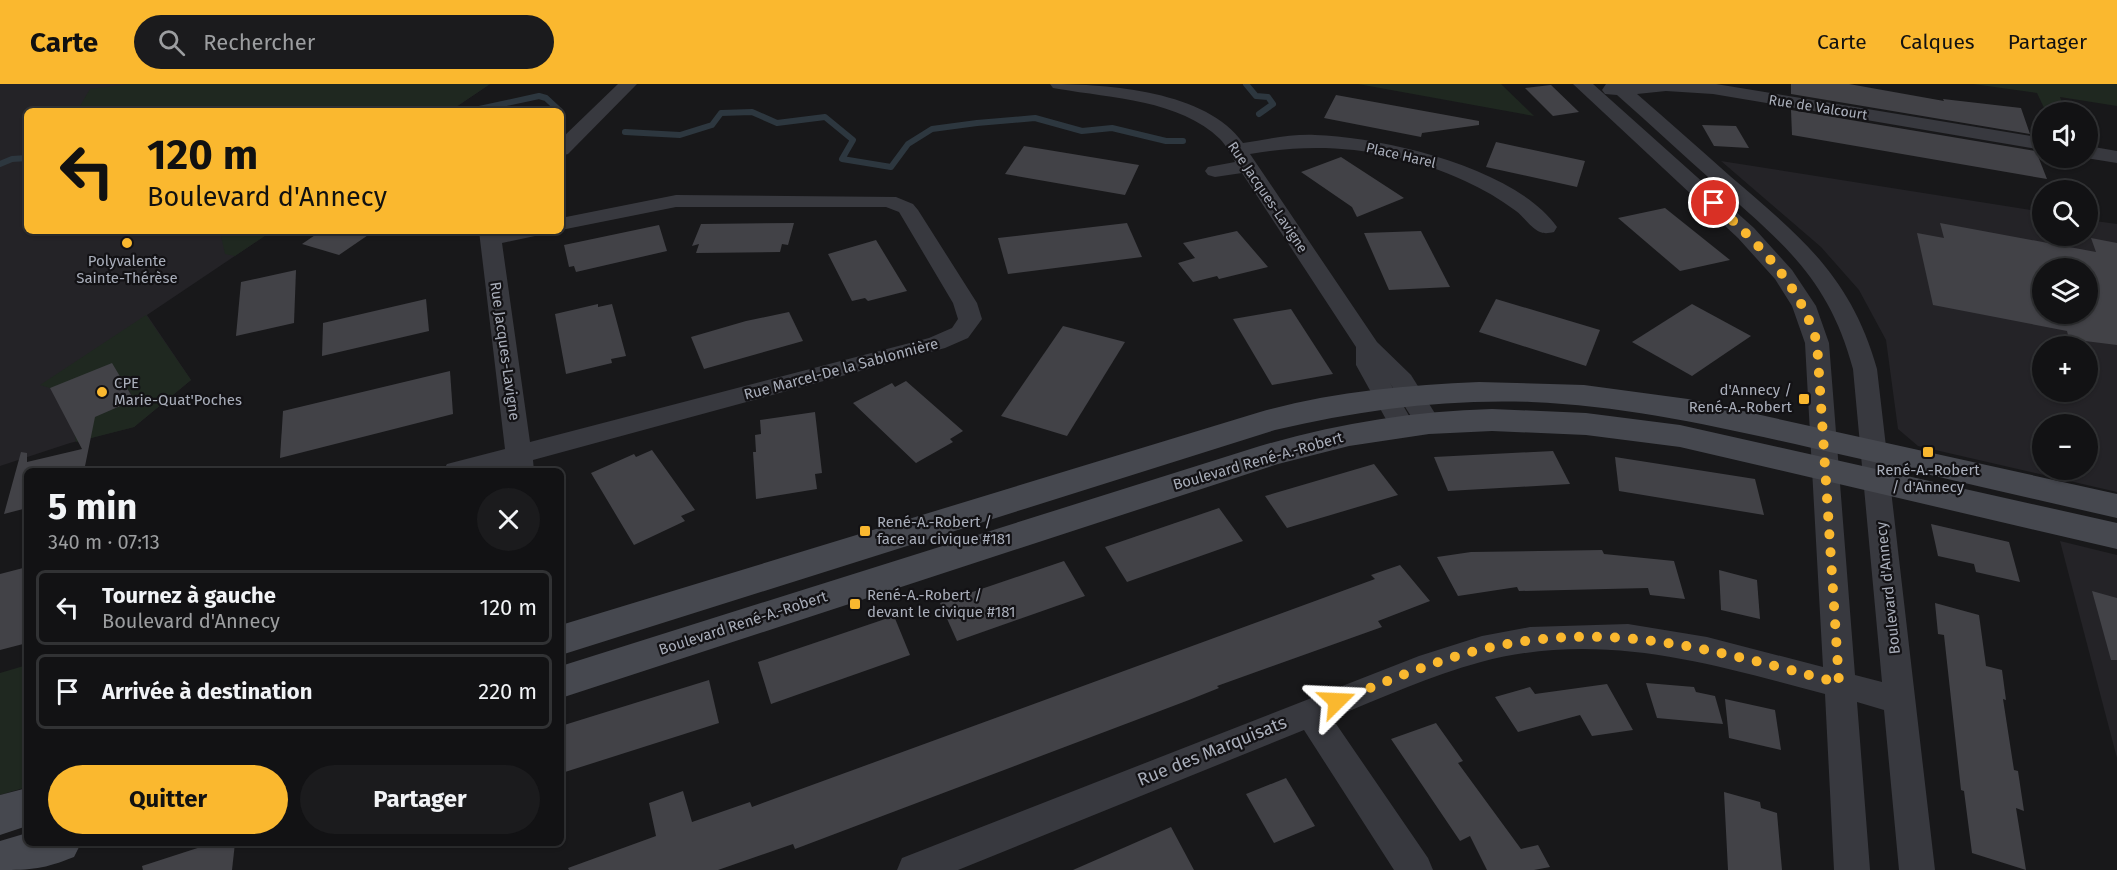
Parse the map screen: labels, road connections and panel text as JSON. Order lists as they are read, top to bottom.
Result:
{
  "streets": {
    "street": [
      "Rue de Valcourt",
      "Place Harel",
      "Rue Jacques-Lavigne",
      "Rue Marcel-De la Sablonnière",
      "Boulevard René-A.-Robert",
      "Boulevard d'Annecy",
      "Rue des Marquisats"
    ]
  },
  "crossings": [
    ["Rue de Valcourt", "Boulevard d'Annecy"],
    ["Place Harel", "Rue Jacques-Lavigne"],
    ["Rue Jacques-Lavigne", "Rue Marcel-De la Sablonnière"],
    ["Rue Jacques-Lavigne", "Boulevard René-A.-Robert"],
    ["Boulevard René-A.-Robert", "Boulevard d'Annecy"],
    ["Boulevard d'Annecy", "Rue des Marquisats"]
  ],
  "places": {
    "other": ["Polyvalente Sainte-Thérèse", "CPE Marie-Quat'Poches"],
    "transit": [
      "d'Annecy / René-A.-Robert",
      "René-A.-Robert / d'Annecy",
      "René-A.-Robert / face au civique #181",
      "René-A.-Robert / devant le civique #181"
    ]
  },
  "page": {
    "header": "Carte",
    "search": "Rechercher",
    "nav": ["Carte", "Calques", "Partager"],
    "map_buttons": ["+", "−"],
    "turn": ["120 m", "Boulevard d'Annecy"],
    "heading": ["5 min", "340 m · 07:13"],
    "list": [
      {
        "name": "Tournez à gauche",
        "note": "Boulevard d'Annecy",
        "value": "120 m"
      },
      {
        "name": "Arrivée à destination",
        "value": "220 m"
      }
    ],
    "buttons": ["Quitter", "Partager"]
  }
}
